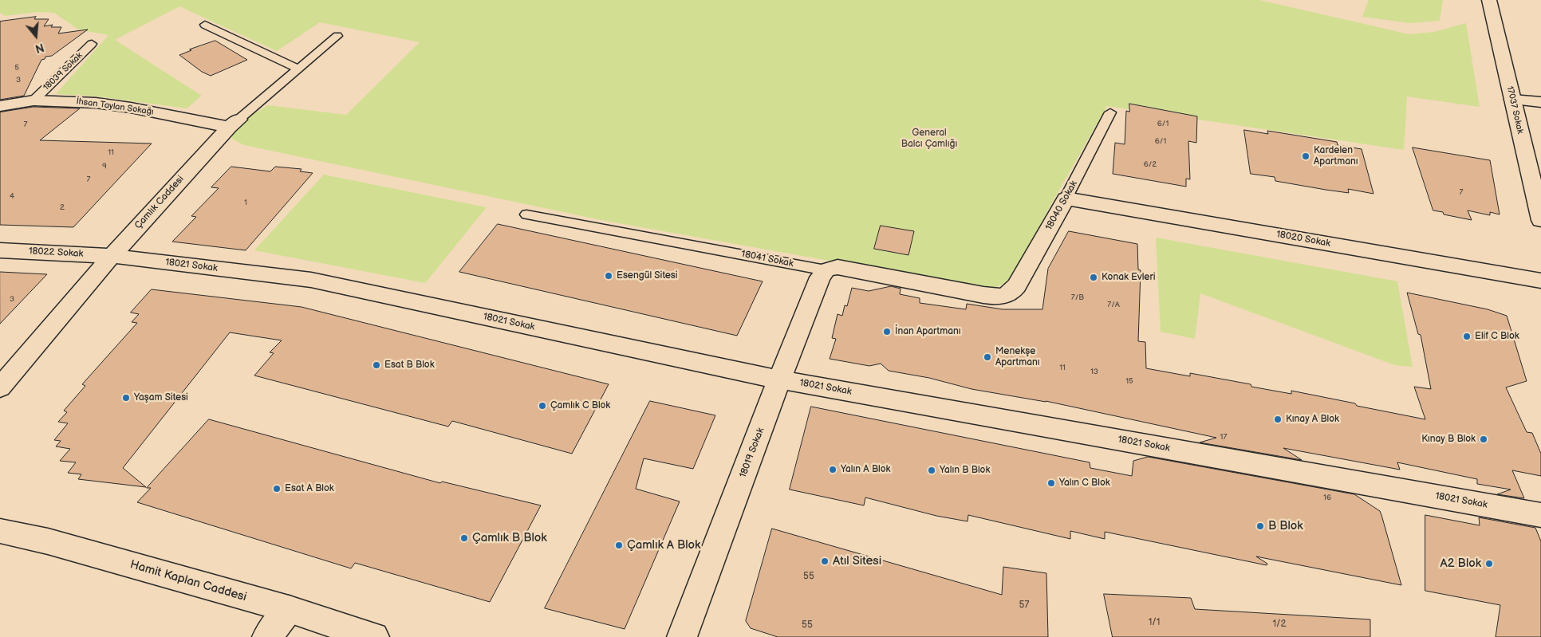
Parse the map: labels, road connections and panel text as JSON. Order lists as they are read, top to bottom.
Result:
{
  "streets": {
    "street": [
      "İhsan Taylan Sokağı",
      "17037 Sokak",
      "Çamlık Caddesi",
      "18040 Sokak",
      "18020 Sokak",
      "18022 Sokak",
      "18041 Sokak",
      "18021 Sokak",
      "18019 Sokak",
      "Hamit Kaplan Caddesi"
    ],
    "lane": ["18039 Sokak"]
  },
  "crossings": [
    ["18039 Sokak", "İhsan Taylan Sokağı"],
    ["İhsan Taylan Sokağı", "Çamlık Caddesi"],
    ["Çamlık Caddesi", "18022 Sokak"],
    ["Çamlık Caddesi", "18021 Sokak"],
    ["18040 Sokak", "18020 Sokak"],
    ["18040 Sokak", "18041 Sokak"],
    ["18022 Sokak", "18021 Sokak"],
    ["18041 Sokak", "18019 Sokak"],
    ["18021 Sokak", "18019 Sokak"]
  ],
  "parks": ["General Balcı Çamlığı"],
  "places": [
    "Kardelen Apartmanı",
    "Esengül Sitesi",
    "Konak Evleri",
    "İnan Apartmanı",
    "Elif C Blok",
    "Menekşe Apartmanı",
    "Esat B Blok",
    "Yaşam Sitesi",
    "Çamlık C Blok",
    "Kınay A Blok",
    "Kınay B Blok",
    "Yalın A Blok",
    "Yalın B Blok",
    "Yalın C Blok",
    "Esat A Blok",
    "B Blok",
    "Çamlık B Blok",
    "Çamlık A Blok",
    "Atıl Sitesi",
    "A2 Blok"
  ],
  "house_numbers": [
    "5",
    "3",
    "6/1",
    "7",
    "6/1",
    "11",
    "6/2",
    "9",
    "7",
    "7",
    "4",
    "1",
    "2",
    "7/B",
    "3",
    "7/A",
    "11",
    "13",
    "15",
    "17",
    "16",
    "55",
    "57",
    "1/1",
    "1/2",
    "55"
  ],
  "north": "bottom"
}
